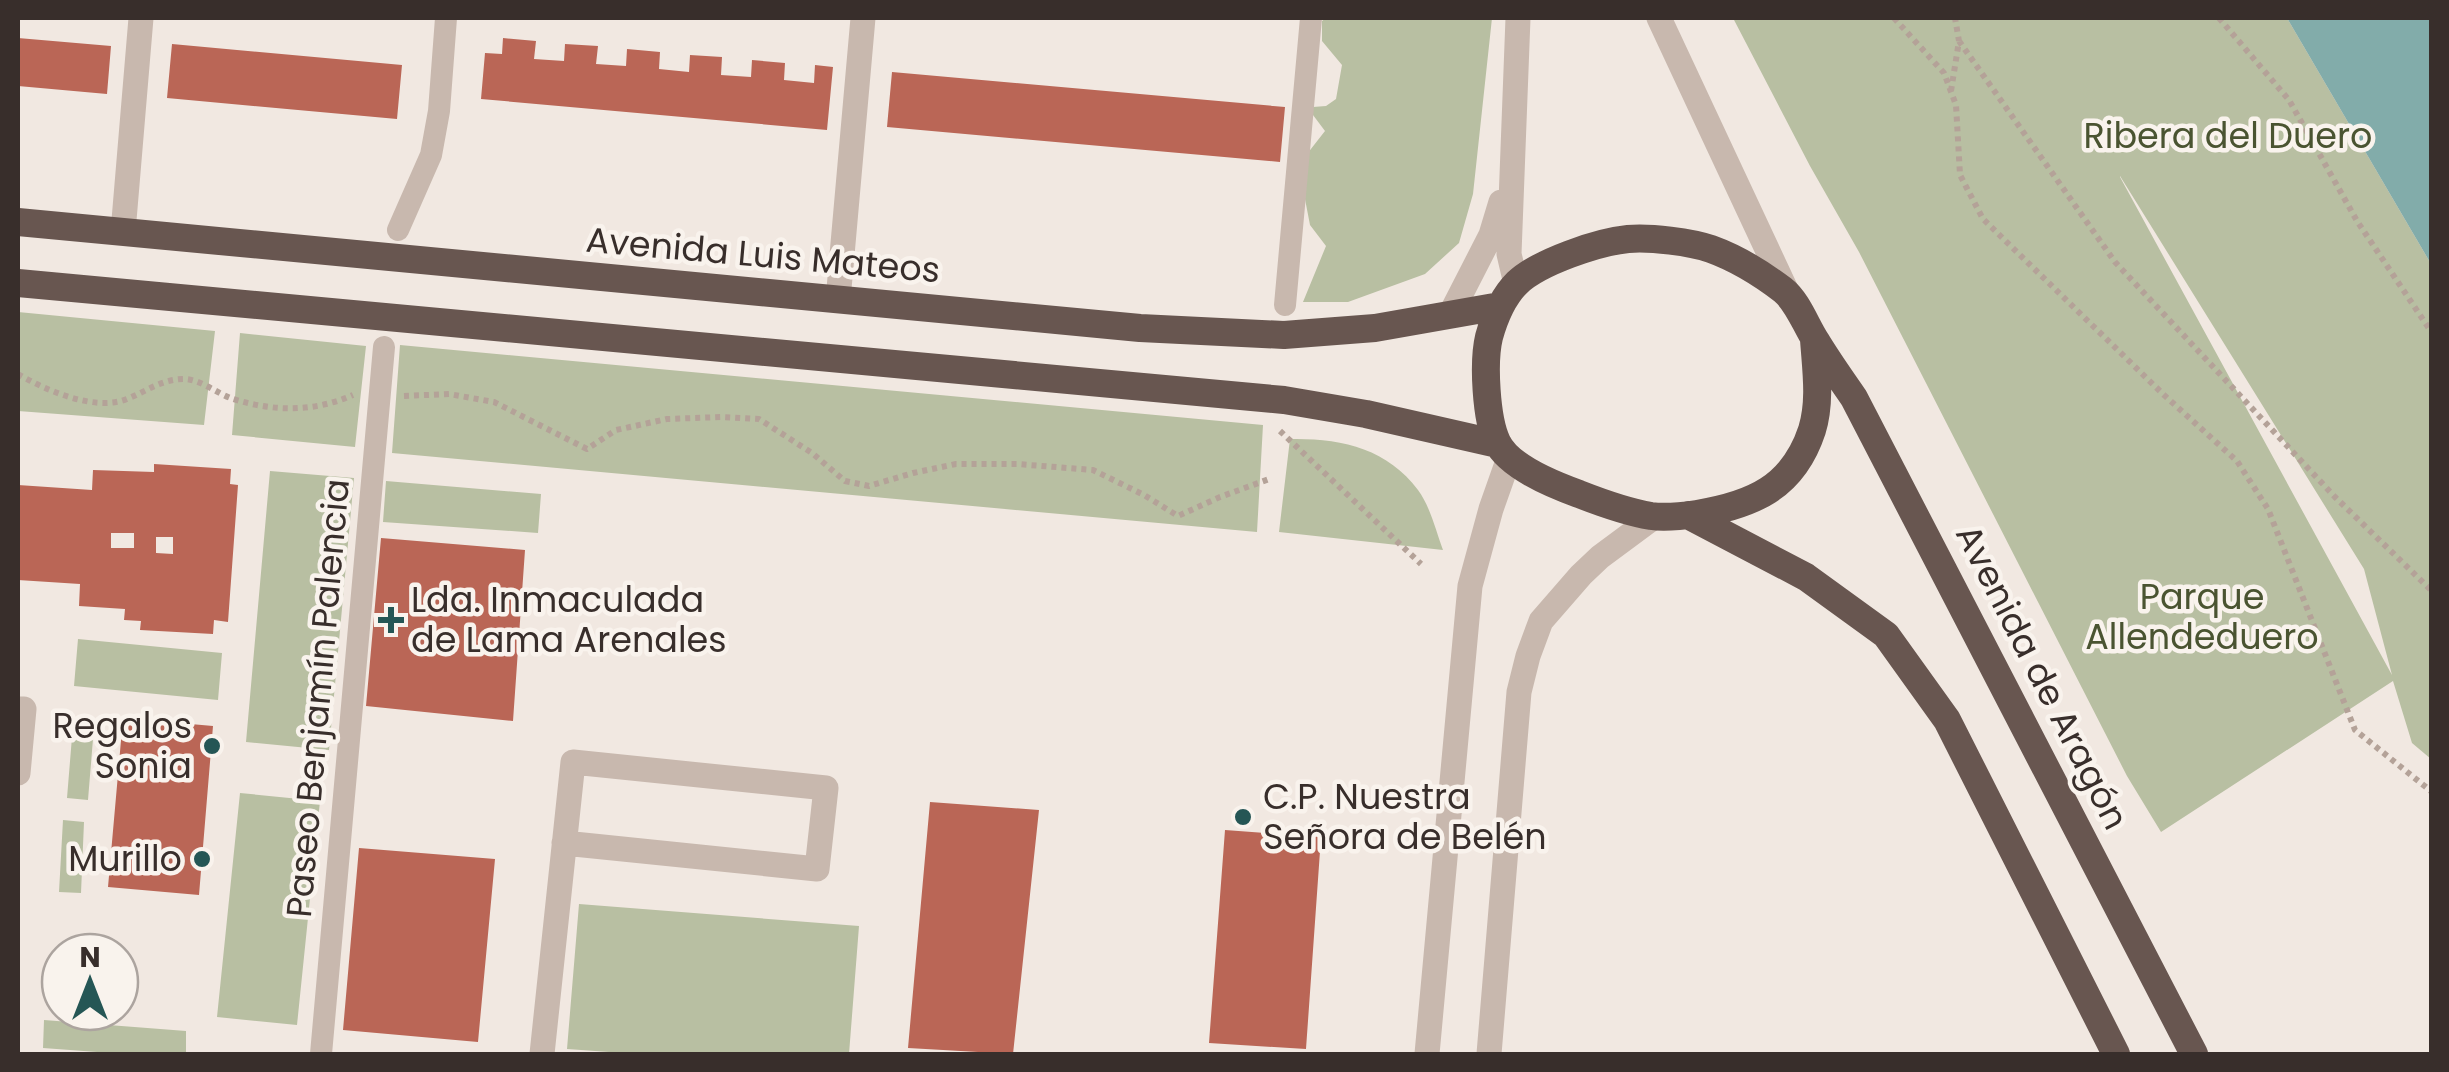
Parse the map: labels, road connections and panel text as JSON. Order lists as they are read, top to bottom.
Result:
{
  "streets": {
    "highway": ["Avenida Luis Mateos", "Avenida de Aragón"],
    "street": ["Paseo Benjamín Palencia"]
  },
  "crossings": [
    ["Avenida Luis Mateos", "Avenida de Aragón"]
  ],
  "parks": ["Ribera del Duero", "Parque Allendeduero"],
  "places": {
    "health": ["Lda. Inmaculada de Lama Arenales"],
    "other": ["Regalos Sonia", "C.P. Nuestra Señora de Belén", "Murillo"]
  },
  "north": "top"
}
